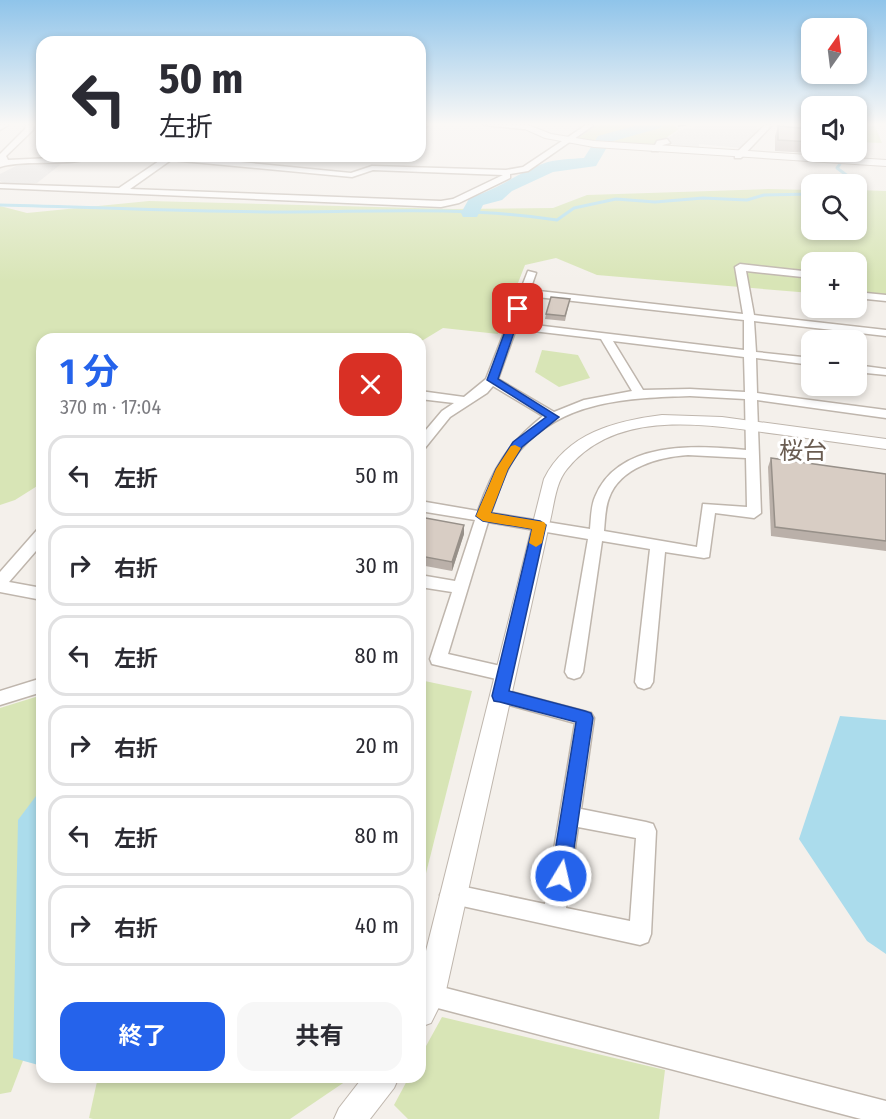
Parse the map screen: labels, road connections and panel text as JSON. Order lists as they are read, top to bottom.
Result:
{
  "districts": ["桜台"],
  "north": "top",
  "page": {
    "map_buttons": ["+", "−"],
    "turn": ["50 m", "左折"],
    "heading": ["1 分", "370 m · 17:04"],
    "list": [
      {
        "name": "左折",
        "value": "50 m"
      },
      {
        "name": "右折",
        "value": "30 m"
      },
      {
        "name": "左折",
        "value": "80 m"
      },
      {
        "name": "右折",
        "value": "20 m"
      },
      {
        "name": "左折",
        "value": "80 m"
      },
      {
        "name": "右折",
        "value": "40 m"
      }
    ],
    "buttons": ["終了", "共有"]
  }
}
